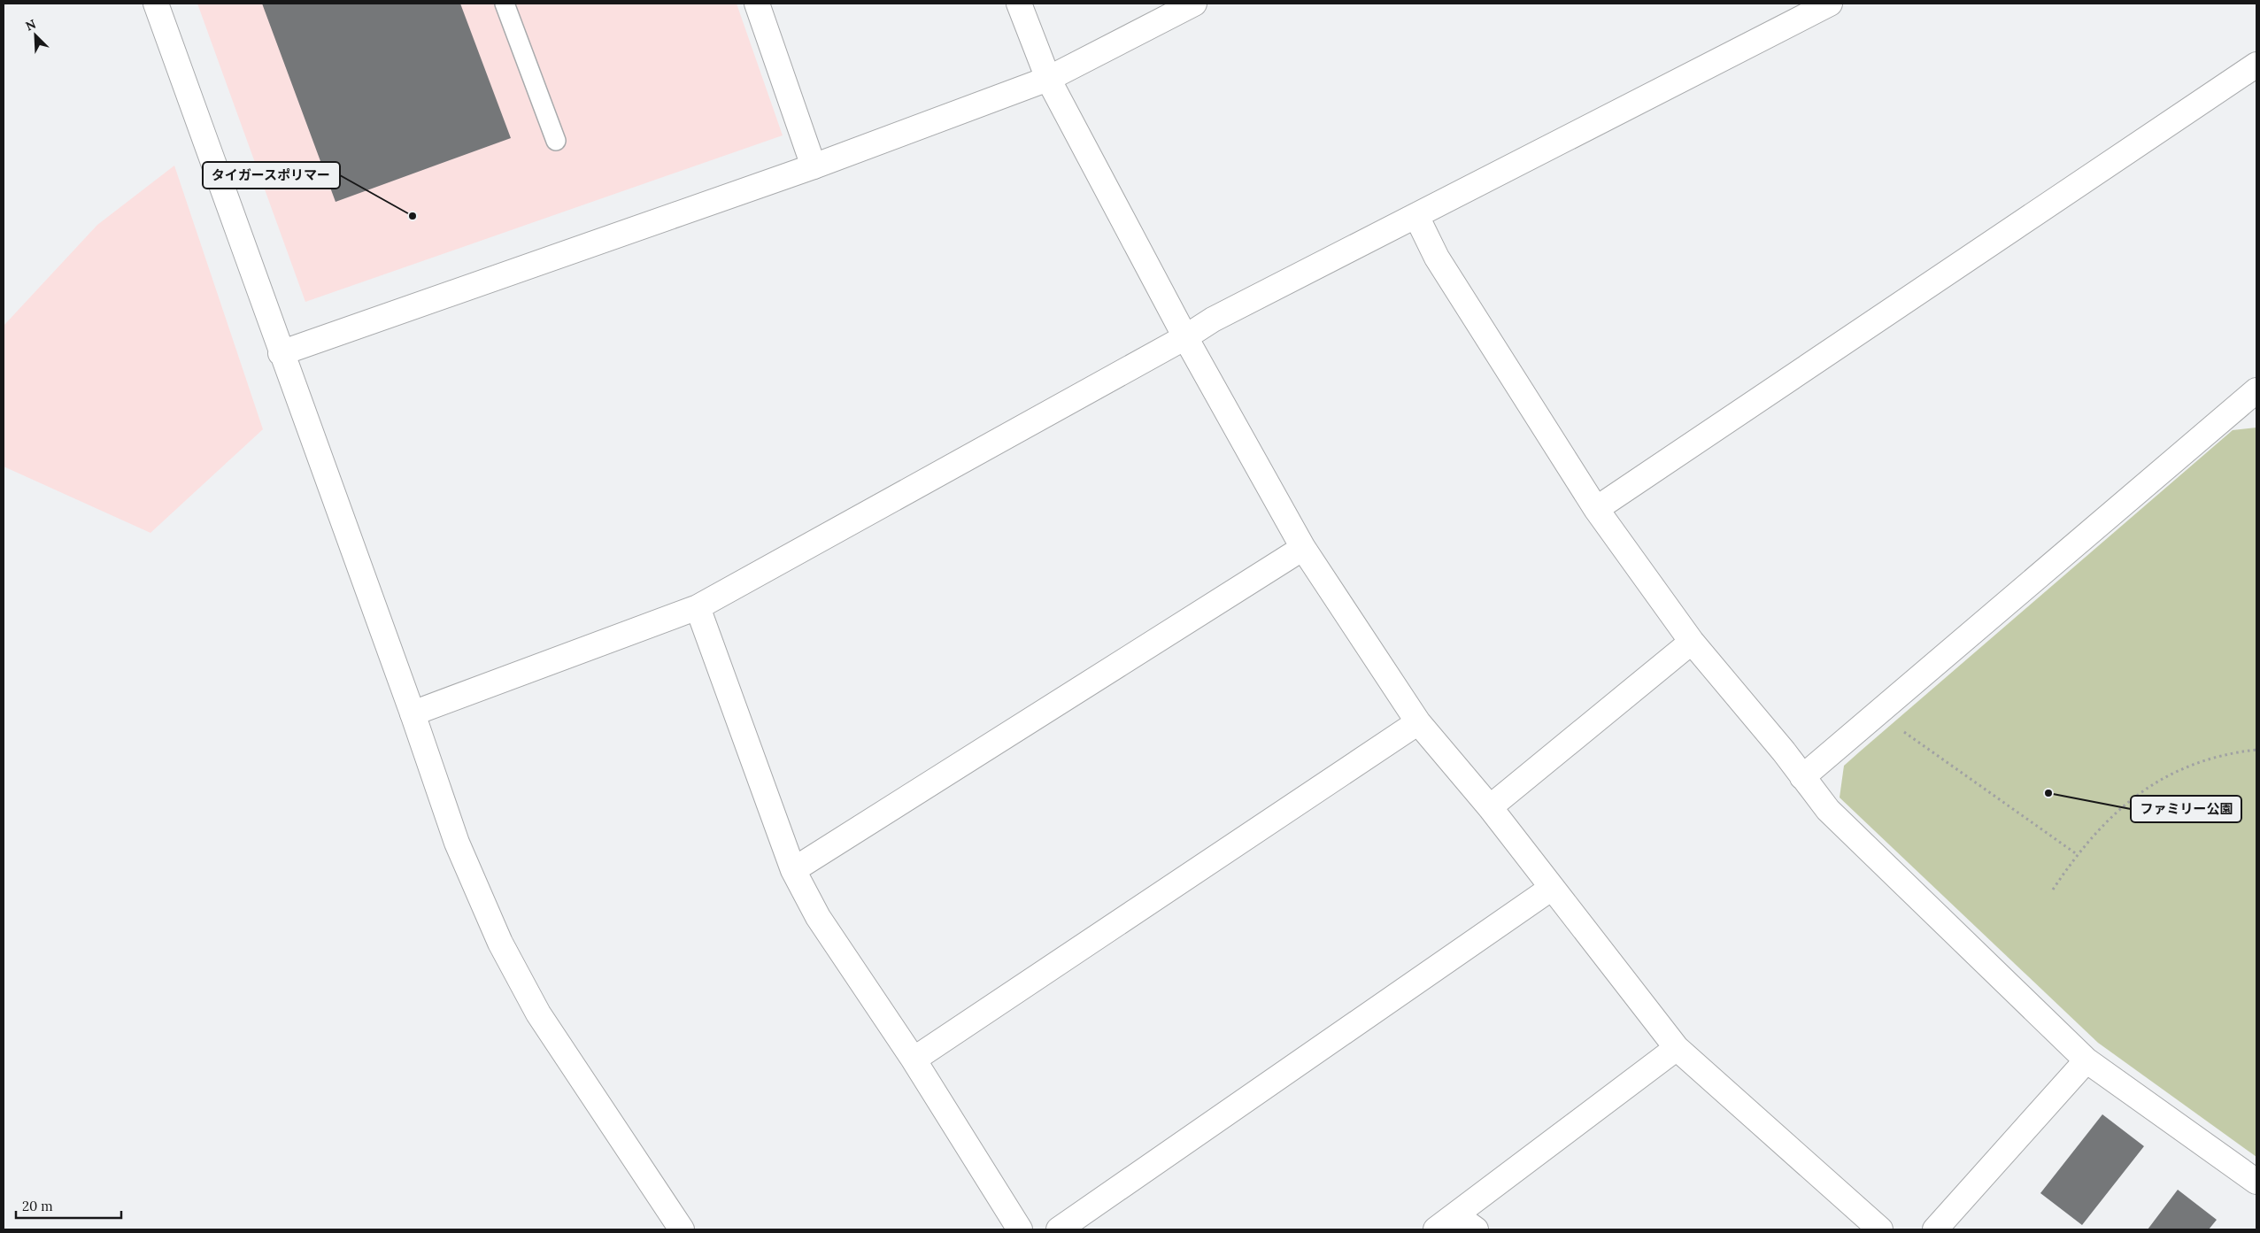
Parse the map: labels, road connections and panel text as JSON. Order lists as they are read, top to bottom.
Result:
{
  "places": ["タイガースポリマー", "ファミリー公園"],
  "scale_bar": "20 m",
  "north": "top left"
}
